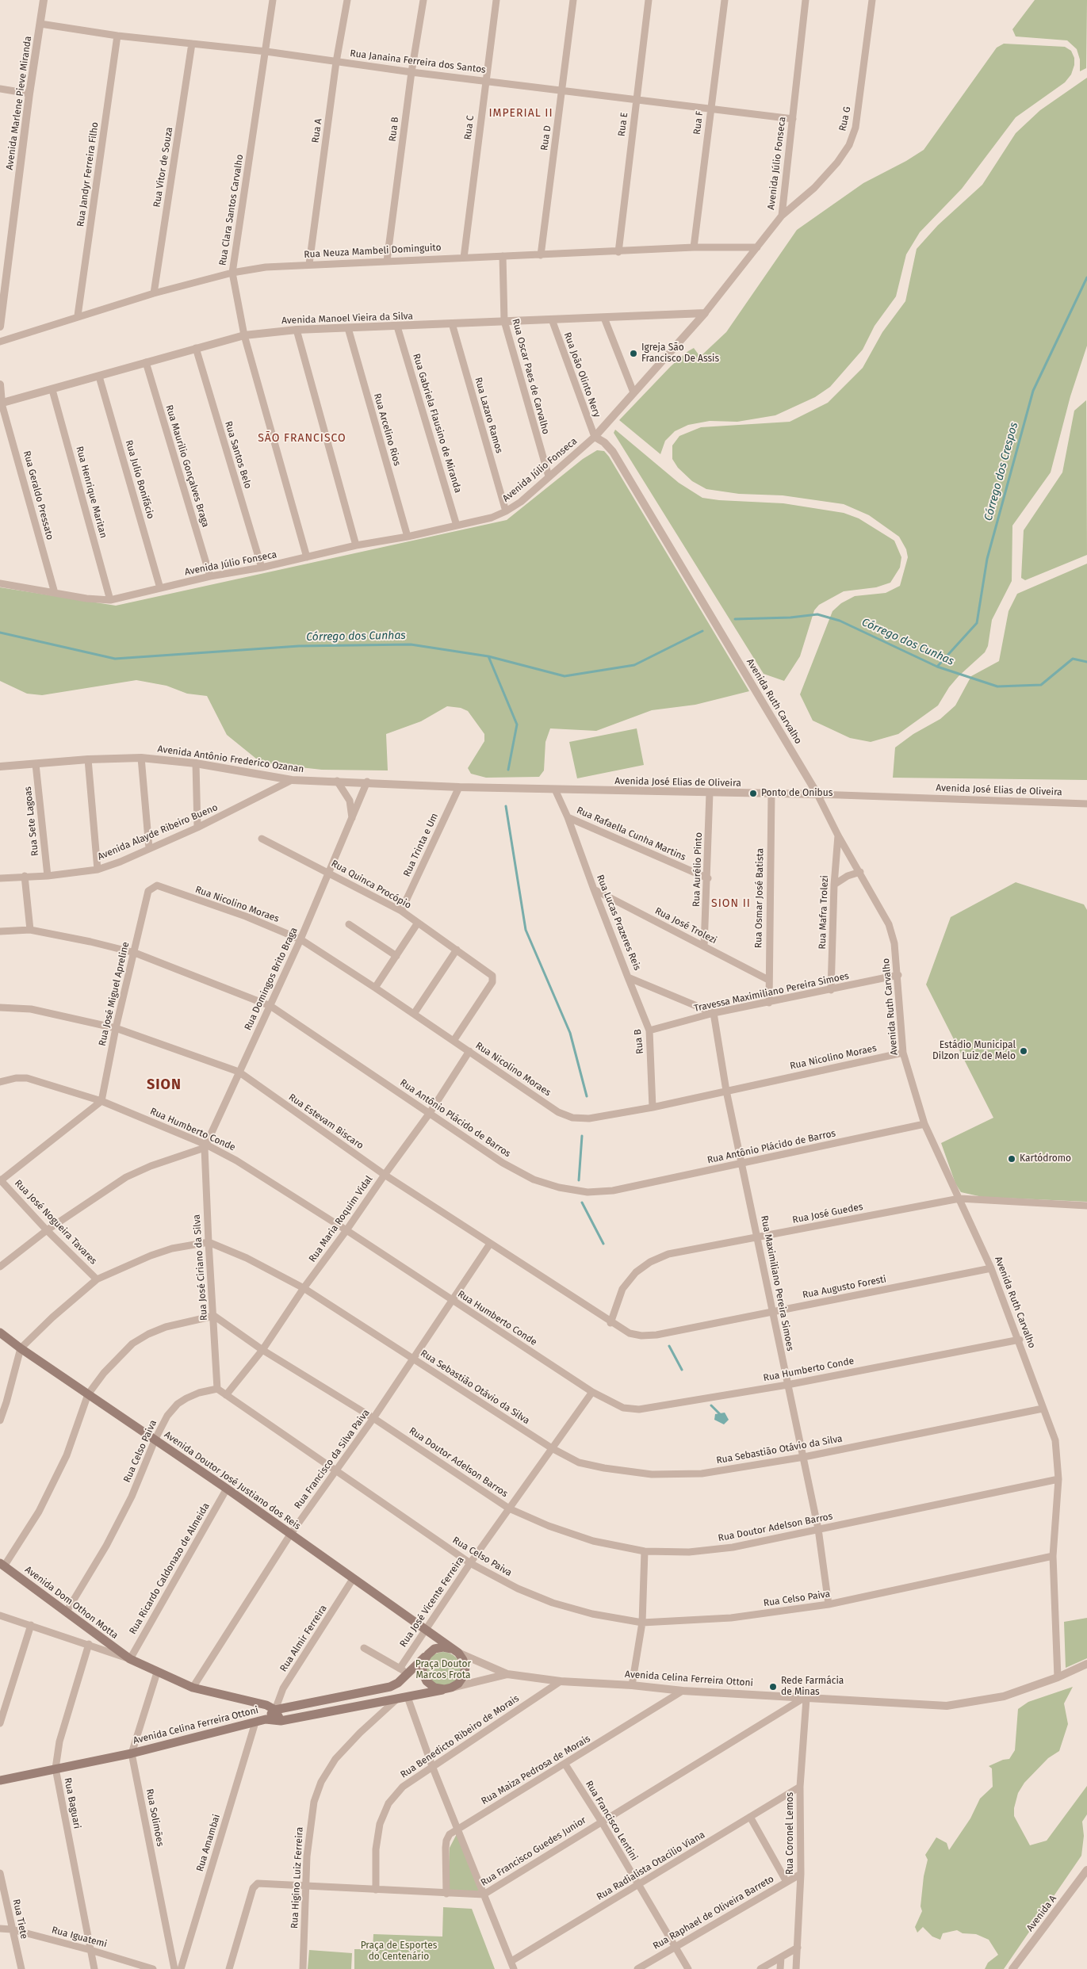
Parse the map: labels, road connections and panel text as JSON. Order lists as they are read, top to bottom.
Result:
{
  "streets": {
    "main road": ["Avenida Doutor José Justiano dos Reis", "Avenida Dom Othon Motta", "Avenida Celina Ferreira Ottoni"],
    "street": [
      "Rua Janaina Ferreira dos Santos",
      "Avenida Marlene Pieve Miranda",
      "Rua G",
      "Rua F",
      "Rua E",
      "Rua C",
      "Rua B",
      "Rua A",
      "Rua D",
      "Avenida Júlio Fonseca",
      "Rua Vitor de Souza",
      "Rua Jandyr Ferreira Filho",
      "Rua Clara Santos Carvalho",
      "Rua Neuza Mambeli Dominguito",
      "Avenida Manoel Vieira da Silva",
      "Rua João Olinto Nery",
      "Rua Oscar Paes de Carvalho",
      "Rua Lazaro Ramos",
      "Rua Gabriela Flausino de Miranda",
      "Rua Arcelino Rios",
      "Rua Santos Belo",
      "Rua Maurilio Gonçalves Braga",
      "Rua Julio Bonifácio",
      "Rua Henrique Maritan",
      "Rua Geraldo Pressato",
      "Avenida Ruth Carvalho",
      "Avenida Antônio Frederico Ozanan",
      "Avenida José Elias de Oliveira",
      "Rua Sete Lagoas",
      "Avenida Alayde Ribeiro Bueno",
      "Rua Rafaella Cunha Martins",
      "Rua Trinta e Um",
      "Rua Aurélio Pinto",
      "Rua Quinca Procópio",
      "Rua Osmar José Batista",
      "Rua Nicolino Moraes",
      "Rua Mafra Trolezi",
      "Rua Lucas Prazeres Reis",
      "Rua José Trolezi",
      "Rua Domingos Brito Braga",
      "Travessa Maximiliano Pereira Simoes",
      "Rua José Miguel Apreline",
      "Rua Antônio Plácido de Barros",
      "Rua Estevam Biscaro",
      "Rua Humberto Conde",
      "Rua José Guedes",
      "Rua Maria Roquim Vidal",
      "Rua José Nogueira Tavares",
      "Rua José Ciriano da Silva",
      "Rua Maximiliano Pereira Simoes",
      "Rua Augusto Foresti",
      "Rua Sebastião Otávio da Silva",
      "Rua Celso Paiva",
      "Rua Francisco da Silva Paiva",
      "Rua Doutor Adelson Barros",
      "Rua Ricardo Caldonazo de Almeida",
      "Rua José Vicente Ferreira",
      "Rua Almir Ferreira",
      "Rua Benedicto Ribeiro de Morais",
      "Rua Maiza Pedrosa de Morais",
      "Rua Baguari",
      "Rua Solimões",
      "Rua Francisco Lentini",
      "Rua Coronel Lemos",
      "Rua Amambai",
      "Rua Francisco Guedes Junior",
      "Rua Radialista Otacílio Viana",
      "Rua Higino Luiz Ferreira",
      "Rua Raphael de Oliveira Barreto",
      "Avenida A",
      "Rua Tiete",
      "Rua Iguatemi"
    ]
  },
  "crossings": [
    ["Rua Janaina Ferreira dos Santos", "Avenida Marlene Pieve Miranda"],
    ["Rua Janaina Ferreira dos Santos", "Rua F"],
    ["Rua Janaina Ferreira dos Santos", "Rua E"],
    ["Rua Janaina Ferreira dos Santos", "Rua C"],
    ["Rua Janaina Ferreira dos Santos", "Rua B"],
    ["Rua Janaina Ferreira dos Santos", "Rua A"],
    ["Rua Janaina Ferreira dos Santos", "Rua D"],
    ["Rua Janaina Ferreira dos Santos", "Avenida Júlio Fonseca"],
    ["Rua Janaina Ferreira dos Santos", "Rua Vitor de Souza"],
    ["Rua Janaina Ferreira dos Santos", "Rua Jandyr Ferreira Filho"],
    ["Rua Janaina Ferreira dos Santos", "Rua Clara Santos Carvalho"],
    ["Rua G", "Avenida Júlio Fonseca"],
    ["Rua F", "Rua Neuza Mambeli Dominguito"],
    ["Rua E", "Rua Neuza Mambeli Dominguito"],
    ["Rua C", "Rua Neuza Mambeli Dominguito"],
    ["Rua B", "Rua Neuza Mambeli Dominguito"],
    ["Rua B", "Rua Nicolino Moraes"],
    ["Rua B", "Rua Lucas Prazeres Reis"],
    ["Rua B", "Travessa Maximiliano Pereira Simoes"],
    ["Rua A", "Rua Neuza Mambeli Dominguito"],
    ["Rua D", "Rua Neuza Mambeli Dominguito"],
    ["Avenida Júlio Fonseca", "Rua Clara Santos Carvalho"],
    ["Avenida Júlio Fonseca", "Rua Neuza Mambeli Dominguito"],
    ["Avenida Júlio Fonseca", "Avenida Manoel Vieira da Silva"],
    ["Avenida Júlio Fonseca", "Rua João Olinto Nery"],
    ["Avenida Júlio Fonseca", "Rua Oscar Paes de Carvalho"],
    ["Avenida Júlio Fonseca", "Rua Lazaro Ramos"],
    ["Avenida Júlio Fonseca", "Rua Gabriela Flausino de Miranda"],
    ["Avenida Júlio Fonseca", "Rua Arcelino Rios"],
    ["Avenida Júlio Fonseca", "Rua Santos Belo"],
    ["Avenida Júlio Fonseca", "Rua Maurilio Gonçalves Braga"],
    ["Avenida Júlio Fonseca", "Rua Julio Bonifácio"],
    ["Avenida Júlio Fonseca", "Rua Henrique Maritan"],
    ["Avenida Júlio Fonseca", "Rua Geraldo Pressato"],
    ["Avenida Júlio Fonseca", "Avenida Ruth Carvalho"],
    ["Rua Vitor de Souza", "Rua Neuza Mambeli Dominguito"],
    ["Rua Jandyr Ferreira Filho", "Rua Neuza Mambeli Dominguito"],
    ["Rua Clara Santos Carvalho", "Rua Neuza Mambeli Dominguito"],
    ["Rua Clara Santos Carvalho", "Avenida Manoel Vieira da Silva"],
    ["Rua Neuza Mambeli Dominguito", "Rua Oscar Paes de Carvalho"],
    ["Avenida Manoel Vieira da Silva", "Rua João Olinto Nery"],
    ["Avenida Manoel Vieira da Silva", "Rua Oscar Paes de Carvalho"],
    ["Avenida Manoel Vieira da Silva", "Rua Lazaro Ramos"],
    ["Avenida Manoel Vieira da Silva", "Rua Gabriela Flausino de Miranda"],
    ["Avenida Manoel Vieira da Silva", "Rua Arcelino Rios"],
    ["Avenida Manoel Vieira da Silva", "Rua Santos Belo"],
    ["Avenida Manoel Vieira da Silva", "Rua Maurilio Gonçalves Braga"],
    ["Avenida Manoel Vieira da Silva", "Rua Julio Bonifácio"],
    ["Avenida Manoel Vieira da Silva", "Rua Henrique Maritan"],
    ["Avenida Manoel Vieira da Silva", "Rua Geraldo Pressato"],
    ["Rua João Olinto Nery", "Avenida Ruth Carvalho"],
    ["Avenida Ruth Carvalho", "Avenida José Elias de Oliveira"],
    ["Avenida Ruth Carvalho", "Rua Nicolino Moraes"],
    ["Avenida Ruth Carvalho", "Rua Mafra Trolezi"],
    ["Avenida Ruth Carvalho", "Travessa Maximiliano Pereira Simoes"],
    ["Avenida Ruth Carvalho", "Rua Antônio Plácido de Barros"],
    ["Avenida Ruth Carvalho", "Rua Humberto Conde"],
    ["Avenida Ruth Carvalho", "Rua José Guedes"],
    ["Avenida Ruth Carvalho", "Rua Augusto Foresti"],
    ["Avenida Ruth Carvalho", "Rua Sebastião Otávio da Silva"],
    ["Avenida Ruth Carvalho", "Rua Celso Paiva"],
    ["Avenida Ruth Carvalho", "Rua Doutor Adelson Barros"],
    ["Avenida Ruth Carvalho", "Avenida Celina Ferreira Ottoni"],
    ["Avenida Antônio Frederico Ozanan", "Avenida José Elias de Oliveira"],
    ["Avenida Antônio Frederico Ozanan", "Rua Sete Lagoas"],
    ["Avenida Antônio Frederico Ozanan", "Avenida Alayde Ribeiro Bueno"],
    ["Avenida Antônio Frederico Ozanan", "Rua Trinta e Um"],
    ["Avenida Antônio Frederico Ozanan", "Rua Domingos Brito Braga"],
    ["Avenida José Elias de Oliveira", "Rua Trinta e Um"],
    ["Avenida José Elias de Oliveira", "Rua Aurélio Pinto"],
    ["Avenida José Elias de Oliveira", "Rua Osmar José Batista"],
    ["Avenida José Elias de Oliveira", "Rua Lucas Prazeres Reis"],
    ["Rua Sete Lagoas", "Avenida Alayde Ribeiro Bueno"],
    ["Rua Rafaella Cunha Martins", "Rua Aurélio Pinto"],
    ["Rua Rafaella Cunha Martins", "Rua Lucas Prazeres Reis"],
    ["Rua Trinta e Um", "Rua Quinca Procópio"],
    ["Rua Aurélio Pinto", "Rua José Trolezi"],
    ["Rua Quinca Procópio", "Rua Nicolino Moraes"],
    ["Rua Quinca Procópio", "Rua Domingos Brito Braga"],
    ["Rua Osmar José Batista", "Rua José Trolezi"],
    ["Rua Osmar José Batista", "Travessa Maximiliano Pereira Simoes"],
    ["Rua Nicolino Moraes", "Rua Domingos Brito Braga"],
    ["Rua Nicolino Moraes", "Rua José Miguel Apreline"],
    ["Rua Nicolino Moraes", "Rua Maria Roquim Vidal"],
    ["Rua Nicolino Moraes", "Rua Maximiliano Pereira Simoes"],
    ["Rua Mafra Trolezi", "Travessa Maximiliano Pereira Simoes"],
    ["Rua Lucas Prazeres Reis", "Rua José Trolezi"],
    ["Rua Lucas Prazeres Reis", "Travessa Maximiliano Pereira Simoes"],
    ["Rua Lucas Prazeres Reis", "Rua Maximiliano Pereira Simoes"],
    ["Rua Domingos Brito Braga", "Rua Antônio Plácido de Barros"],
    ["Rua Domingos Brito Braga", "Rua Estevam Biscaro"],
    ["Rua Domingos Brito Braga", "Rua Humberto Conde"],
    ["Rua Domingos Brito Braga", "Rua José Ciriano da Silva"],
    ["Travessa Maximiliano Pereira Simoes", "Rua Maximiliano Pereira Simoes"],
    ["Rua José Miguel Apreline", "Rua Antônio Plácido de Barros"],
    ["Rua José Miguel Apreline", "Rua Estevam Biscaro"],
    ["Rua José Miguel Apreline", "Rua Humberto Conde"],
    ["Rua Antônio Plácido de Barros", "Rua Maria Roquim Vidal"],
    ["Rua Antônio Plácido de Barros", "Rua Maximiliano Pereira Simoes"],
    ["Rua Estevam Biscaro", "Rua José Guedes"],
    ["Rua Estevam Biscaro", "Rua Maria Roquim Vidal"],
    ["Rua Estevam Biscaro", "Rua Augusto Foresti"],
    ["Rua Estevam Biscaro", "Rua Francisco da Silva Paiva"],
    ["Rua Humberto Conde", "Rua Maria Roquim Vidal"],
    ["Rua Humberto Conde", "Rua José Ciriano da Silva"],
    ["Rua Humberto Conde", "Rua Maximiliano Pereira Simoes"],
    ["Rua Humberto Conde", "Rua Francisco da Silva Paiva"],
    ["Rua Humberto Conde", "Rua José Vicente Ferreira"],
    ["Rua José Guedes", "Rua Maximiliano Pereira Simoes"],
    ["Rua José Guedes", "Rua Augusto Foresti"],
    ["Rua Maria Roquim Vidal", "Rua Sebastião Otávio da Silva"],
    ["Rua Maria Roquim Vidal", "Rua Celso Paiva"],
    ["Rua Maria Roquim Vidal", "Rua Doutor Adelson Barros"],
    ["Rua José Ciriano da Silva", "Rua Sebastião Otávio da Silva"],
    ["Rua José Ciriano da Silva", "Rua Celso Paiva"],
    ["Rua José Ciriano da Silva", "Rua Doutor Adelson Barros"],
    ["Rua Maximiliano Pereira Simoes", "Rua Augusto Foresti"],
    ["Rua Maximiliano Pereira Simoes", "Rua Sebastião Otávio da Silva"],
    ["Rua Maximiliano Pereira Simoes", "Rua Celso Paiva"],
    ["Rua Maximiliano Pereira Simoes", "Rua Doutor Adelson Barros"],
    ["Rua Sebastião Otávio da Silva", "Rua Francisco da Silva Paiva"],
    ["Rua Sebastião Otávio da Silva", "Rua José Vicente Ferreira"],
    ["Rua Celso Paiva", "Rua Francisco da Silva Paiva"],
    ["Rua Celso Paiva", "Avenida Doutor José Justiano dos Reis"],
    ["Rua Celso Paiva", "Rua José Vicente Ferreira"],
    ["Rua Celso Paiva", "Avenida Dom Othon Motta"],
    ["Rua Francisco da Silva Paiva", "Rua Doutor Adelson Barros"],
    ["Rua Francisco da Silva Paiva", "Avenida Doutor José Justiano dos Reis"],
    ["Rua Francisco da Silva Paiva", "Avenida Dom Othon Motta"],
    ["Rua Doutor Adelson Barros", "Rua José Vicente Ferreira"],
    ["Avenida Doutor José Justiano dos Reis", "Rua Ricardo Caldonazo de Almeida"],
    ["Avenida Doutor José Justiano dos Reis", "Rua José Vicente Ferreira"],
    ["Avenida Doutor José Justiano dos Reis", "Rua Almir Ferreira"],
    ["Avenida Doutor José Justiano dos Reis", "Avenida Celina Ferreira Ottoni"],
    ["Rua Ricardo Caldonazo de Almeida", "Avenida Dom Othon Motta"],
    ["Avenida Dom Othon Motta", "Rua Almir Ferreira"],
    ["Avenida Dom Othon Motta", "Rua Solimões"],
    ["Avenida Celina Ferreira Ottoni", "Rua Benedicto Ribeiro de Morais"],
    ["Avenida Celina Ferreira Ottoni", "Rua Maiza Pedrosa de Morais"],
    ["Avenida Celina Ferreira Ottoni", "Rua Baguari"],
    ["Avenida Celina Ferreira Ottoni", "Rua Solimões"],
    ["Avenida Celina Ferreira Ottoni", "Rua Coronel Lemos"],
    ["Avenida Celina Ferreira Ottoni", "Rua Amambai"],
    ["Avenida Celina Ferreira Ottoni", "Rua Francisco Guedes Junior"],
    ["Avenida Celina Ferreira Ottoni", "Rua Higino Luiz Ferreira"],
    ["Rua Benedicto Ribeiro de Morais", "Rua Francisco Guedes Junior"],
    ["Rua Maiza Pedrosa de Morais", "Rua Francisco Lentini"],
    ["Rua Maiza Pedrosa de Morais", "Rua Francisco Guedes Junior"],
    ["Rua Baguari", "Rua Iguatemi"],
    ["Rua Francisco Lentini", "Rua Francisco Guedes Junior"],
    ["Rua Francisco Lentini", "Rua Radialista Otacílio Viana"],
    ["Rua Francisco Lentini", "Rua Raphael de Oliveira Barreto"],
    ["Rua Coronel Lemos", "Rua Francisco Guedes Junior"],
    ["Rua Coronel Lemos", "Rua Radialista Otacílio Viana"],
    ["Rua Coronel Lemos", "Rua Raphael de Oliveira Barreto"],
    ["Rua Francisco Guedes Junior", "Rua Higino Luiz Ferreira"],
    ["Rua Tiete", "Rua Iguatemi"]
  ],
  "districts": [
    "IMPERIAL II",
    "SÃO FRANCISCO",
    "SION II",
    "SION"
  ],
  "water": ["Córrego dos Crespos", "Córrego dos Cunhas"],
  "parks": ["Praça Doutor Marcos Frota", "Praça de Esportes do Centenário"],
  "places": [
    "Igreja São Francisco De Assis",
    "Ponto de Onibus",
    "Estádio Municipal Dilzon Luiz de Melo",
    "Kartódromo",
    "Rede Farmácia de Minas"
  ]
}
